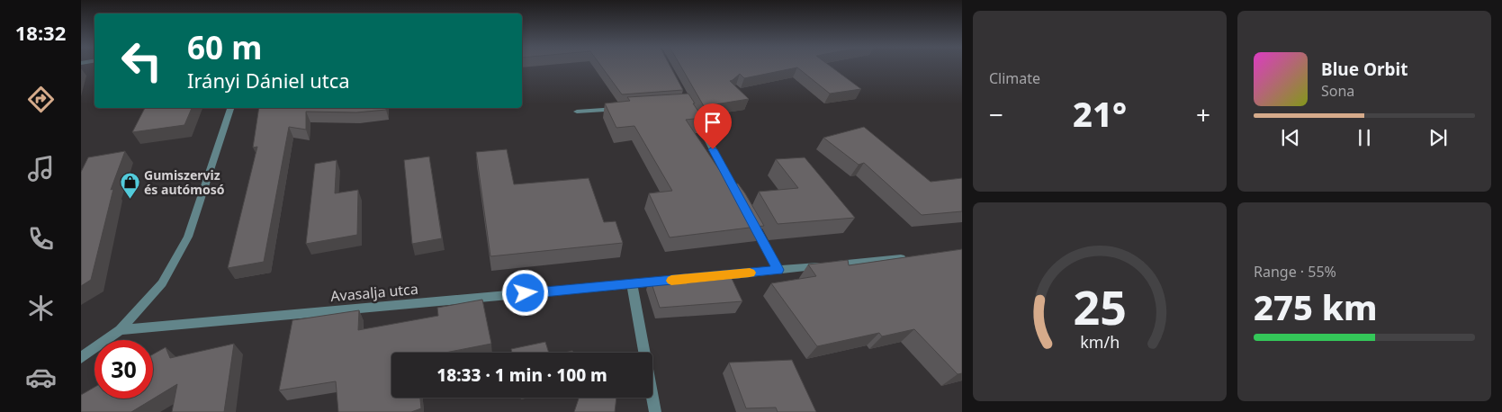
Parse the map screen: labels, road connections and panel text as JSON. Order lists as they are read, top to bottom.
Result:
{
  "streets": {
    "street": ["Avasalja utca"]
  },
  "places": {
    "shop": ["Gumiszerviz és autómosó"]
  },
  "page": {
    "tabs": "18:32",
    "tile": [
      "Climate",
      ["Range · 55%", "275 km"]
    ],
    "turn": ["60 m", "Irányi Dániel utca"],
    "song": ["Blue Orbit", "Sona"],
    "heat": ["−", "21°", "+"],
    "limit": "30",
    "trip": "18:33 · 1 min · 100 m",
    "gauge": ["25", "km/h"]
  }
}
